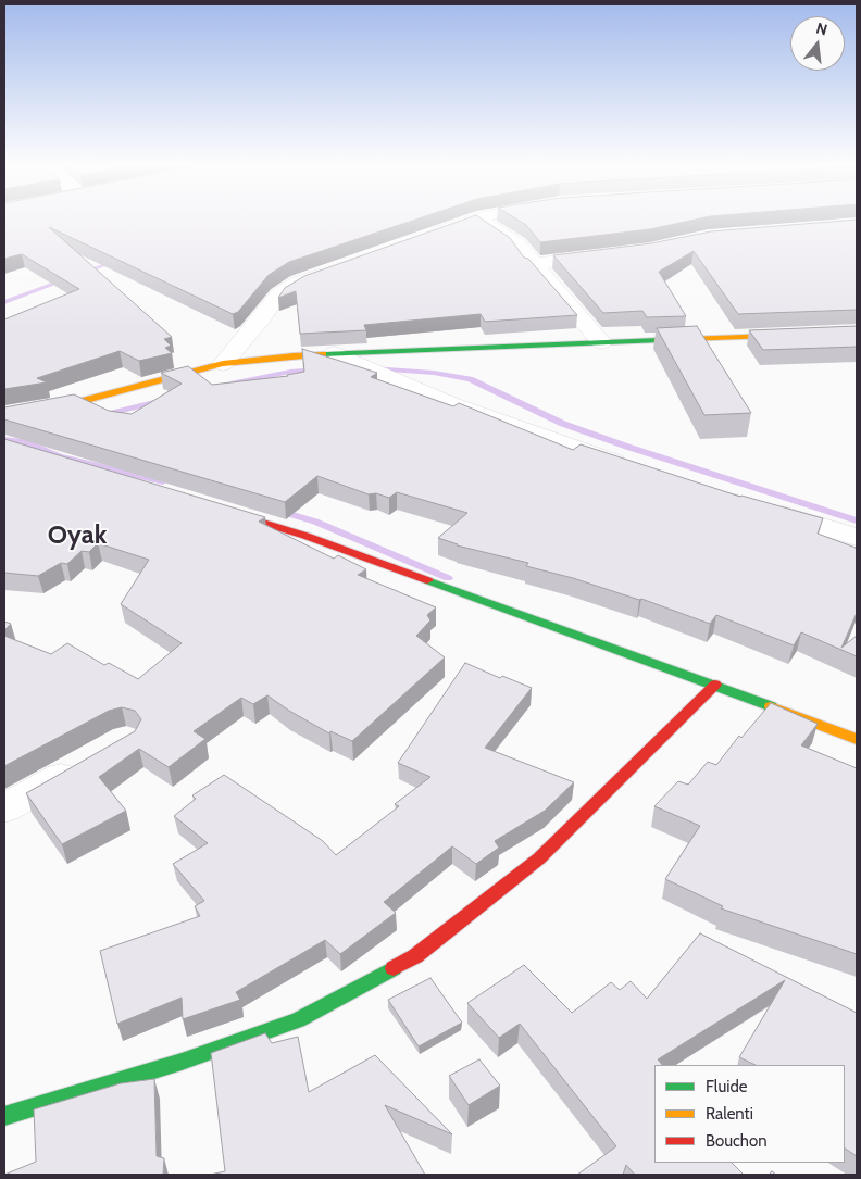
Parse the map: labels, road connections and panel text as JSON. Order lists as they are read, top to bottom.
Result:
{
  "districts": ["Oyak"],
  "legend": ["Fluide", "Ralenti", "Bouchon"],
  "north": "top"
}
